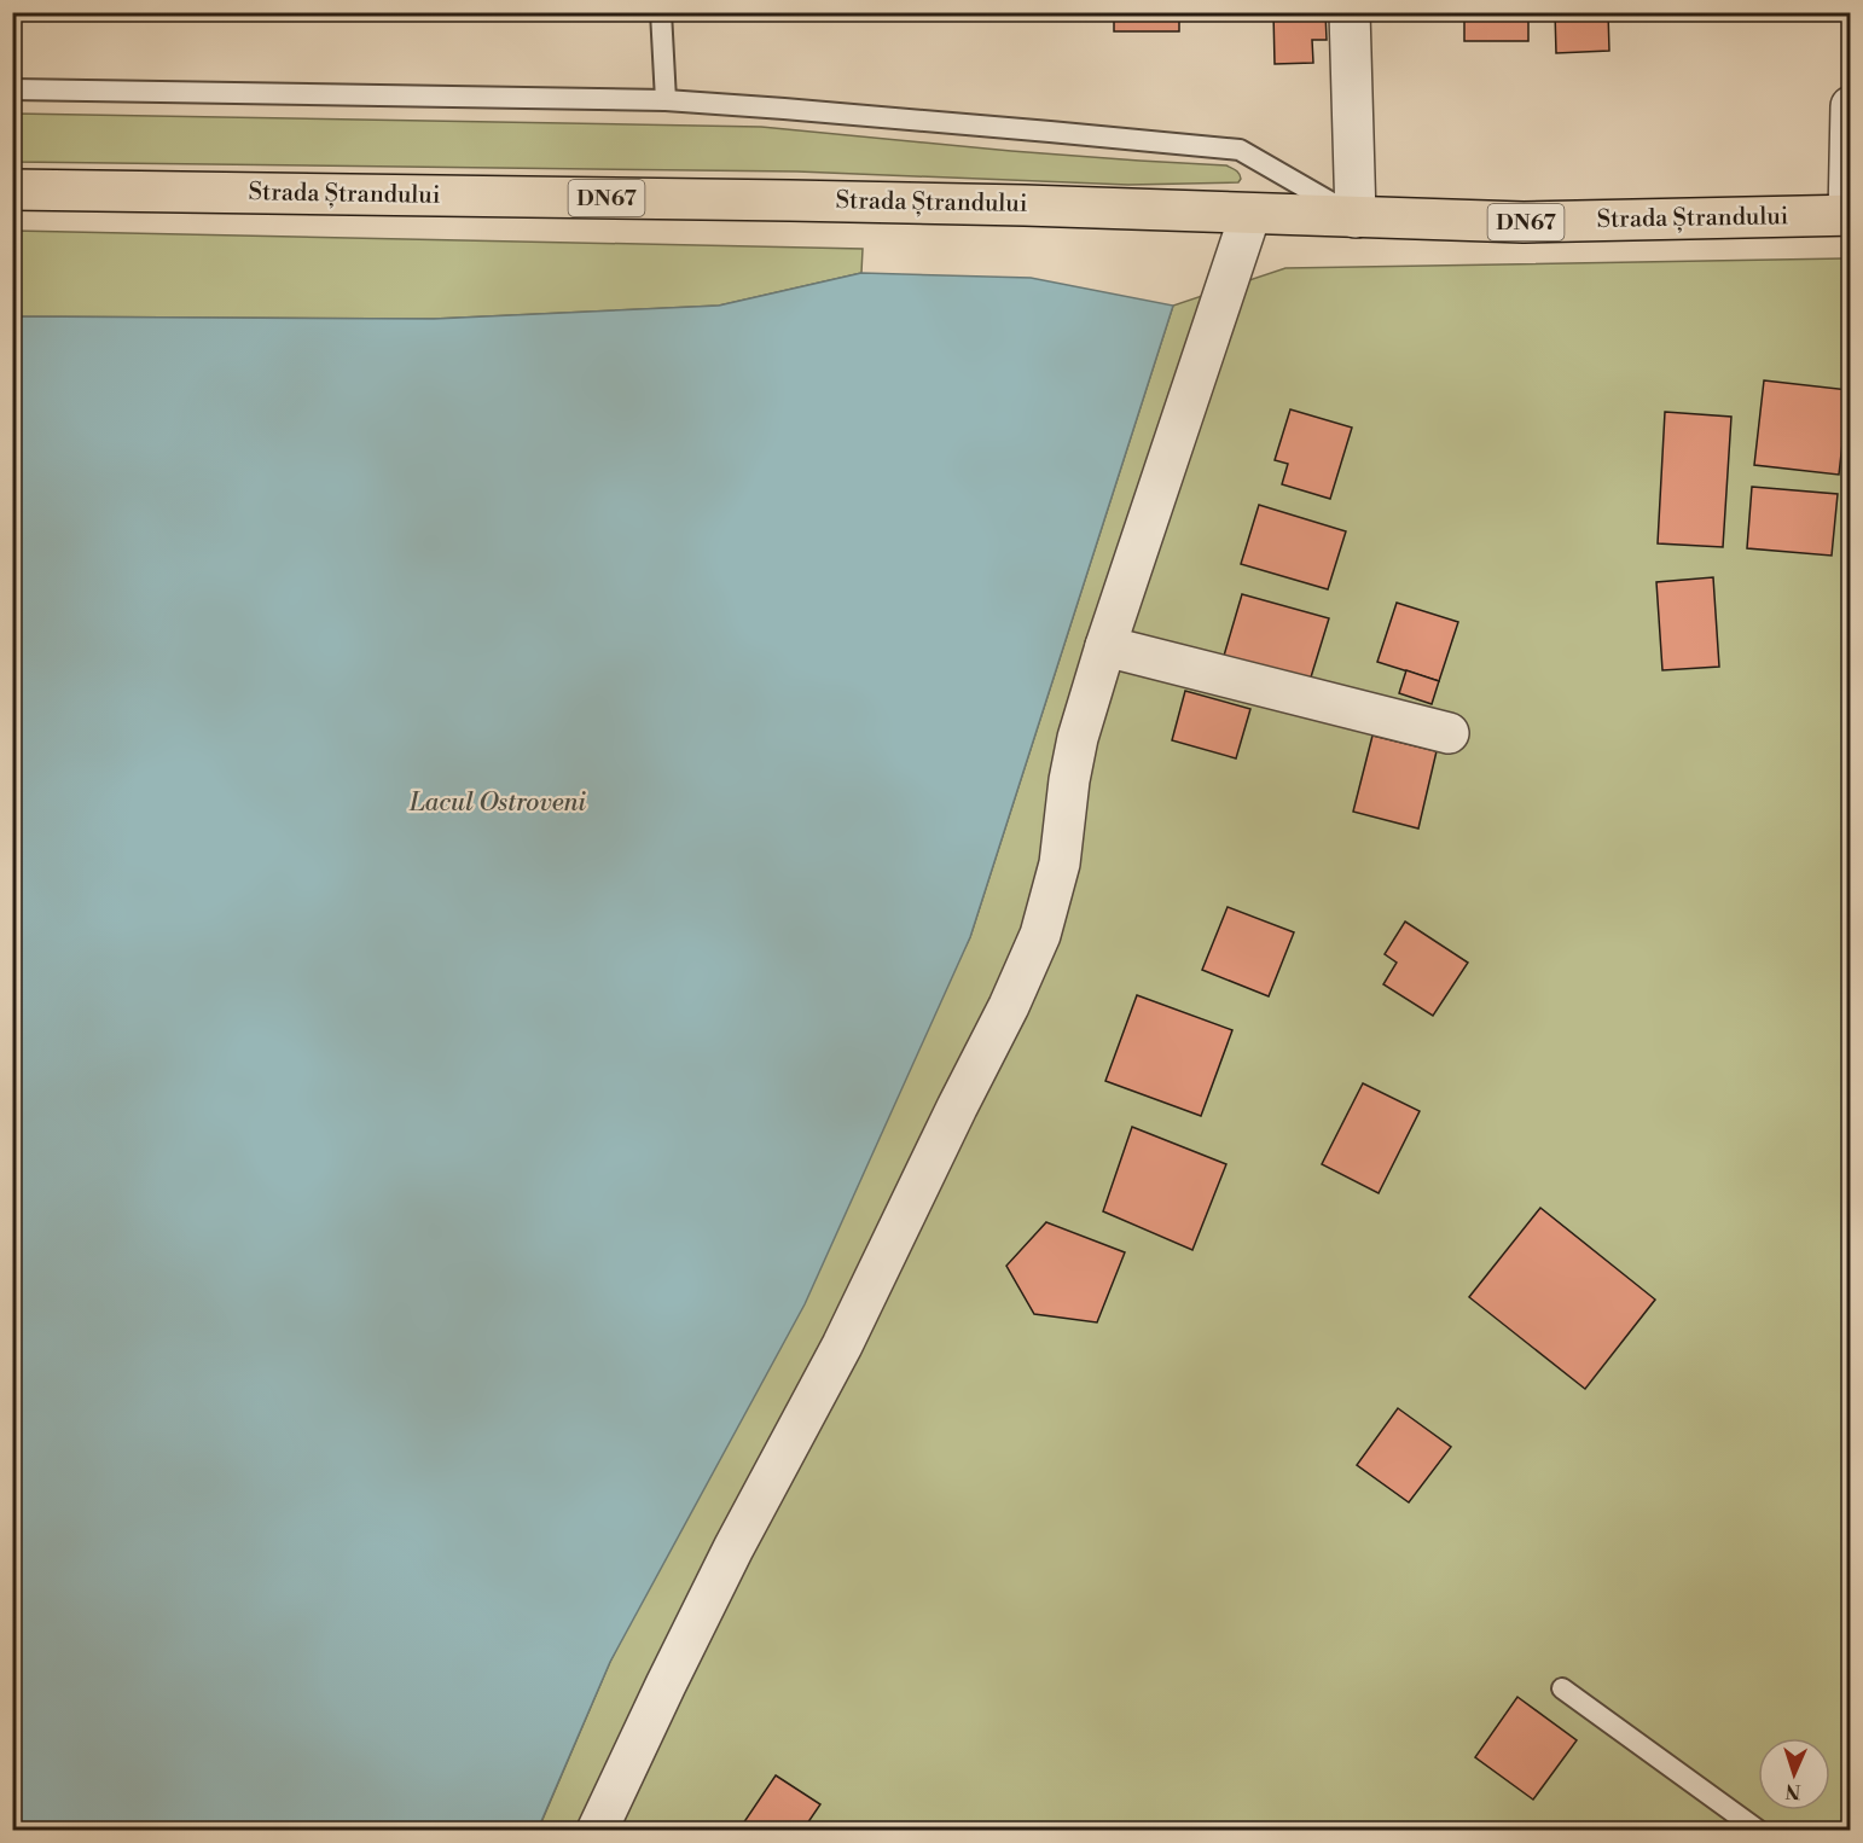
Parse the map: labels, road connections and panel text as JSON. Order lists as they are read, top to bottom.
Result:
{
  "streets": {
    "main road": ["Strada Ștrandului", "DN67"]
  },
  "water": ["Lacul Ostroveni"],
  "north": "bottom"
}
